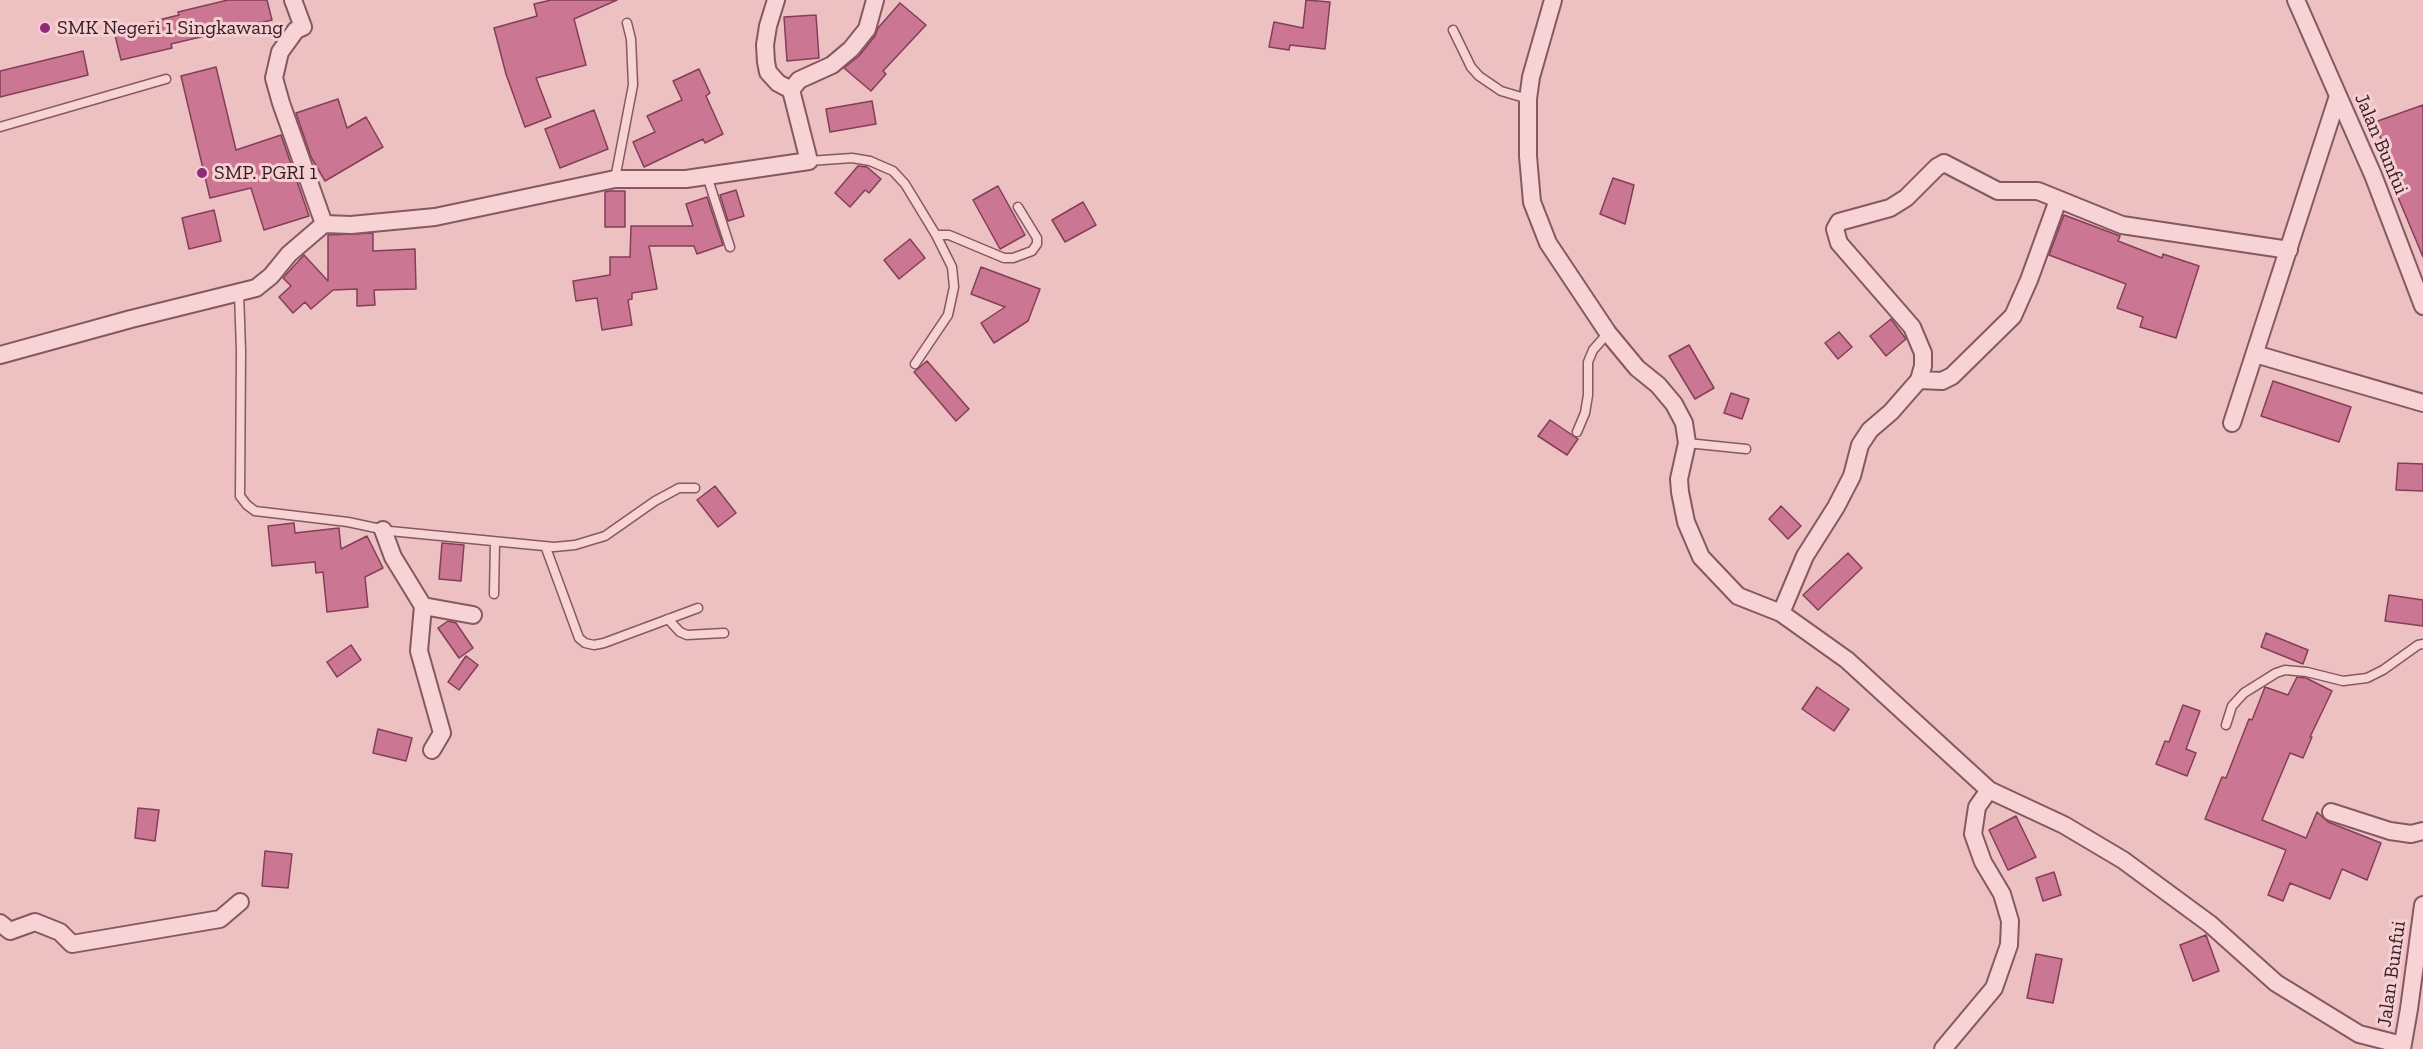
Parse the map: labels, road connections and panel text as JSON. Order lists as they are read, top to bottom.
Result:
{
  "streets": {
    "street": ["Jalan Bunfui"]
  },
  "places": ["SMK Negeri 1 Singkawang", "SMP. PGRI 1"]
}
